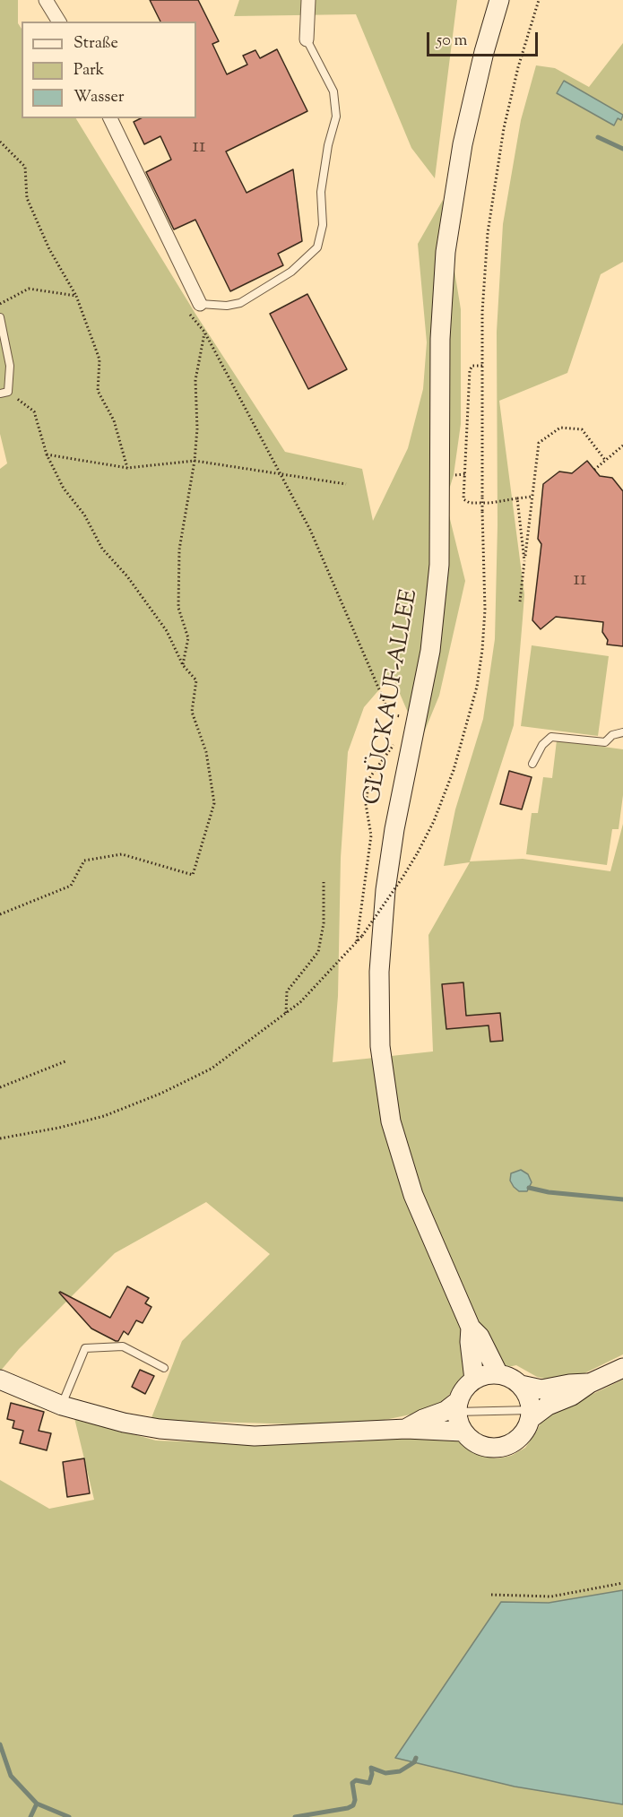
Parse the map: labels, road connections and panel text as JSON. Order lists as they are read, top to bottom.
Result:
{
  "streets": {
    "main road": ["GLÜCKAUF-ALLEE"]
  },
  "house_numbers": ["11", "11"],
  "legend": ["Straße", "Park", "Wasser"],
  "scale_bar": "50 m"
}
